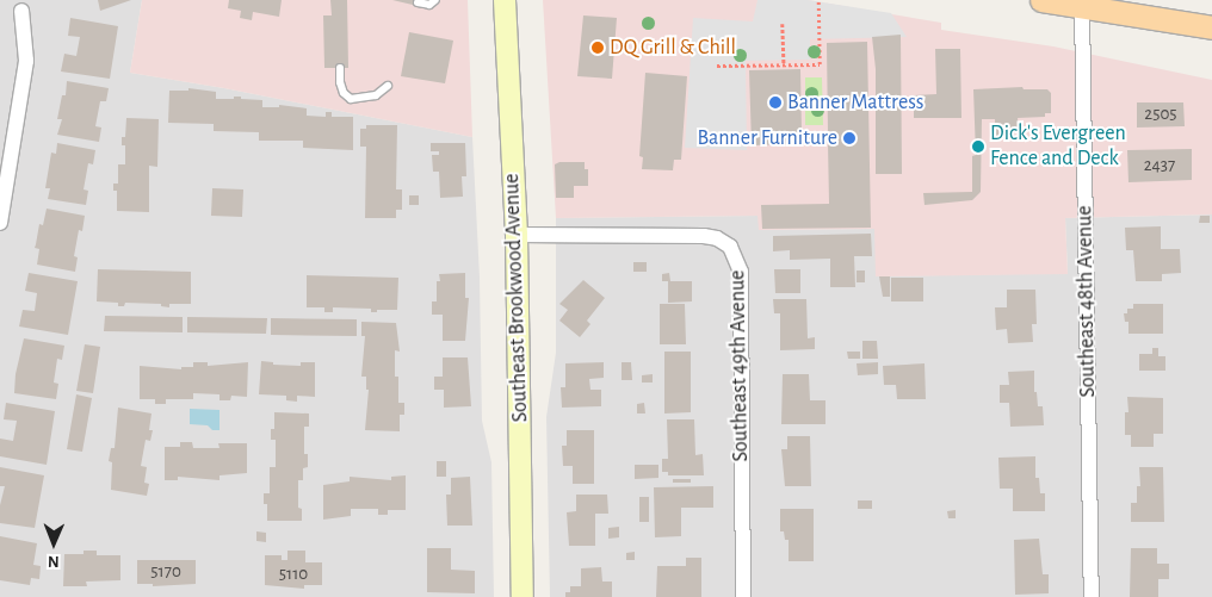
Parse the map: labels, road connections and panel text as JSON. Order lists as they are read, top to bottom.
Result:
{
  "streets": {
    "main road": ["Southeast Brookwood Avenue"],
    "street": ["Southeast 48th Avenue", "Southeast 49th Avenue"]
  },
  "crossings": [
    ["Southeast Brookwood Avenue", "Southeast 49th Avenue"]
  ],
  "places": [
    "DQ Grill & Chill",
    "Banner Mattress",
    "Banner Furniture",
    "Dick's Evergreen Fence and Deck"
  ],
  "house_numbers": [
    "2505",
    "2437",
    "5170",
    "5110"
  ],
  "north": "bottom"
}
